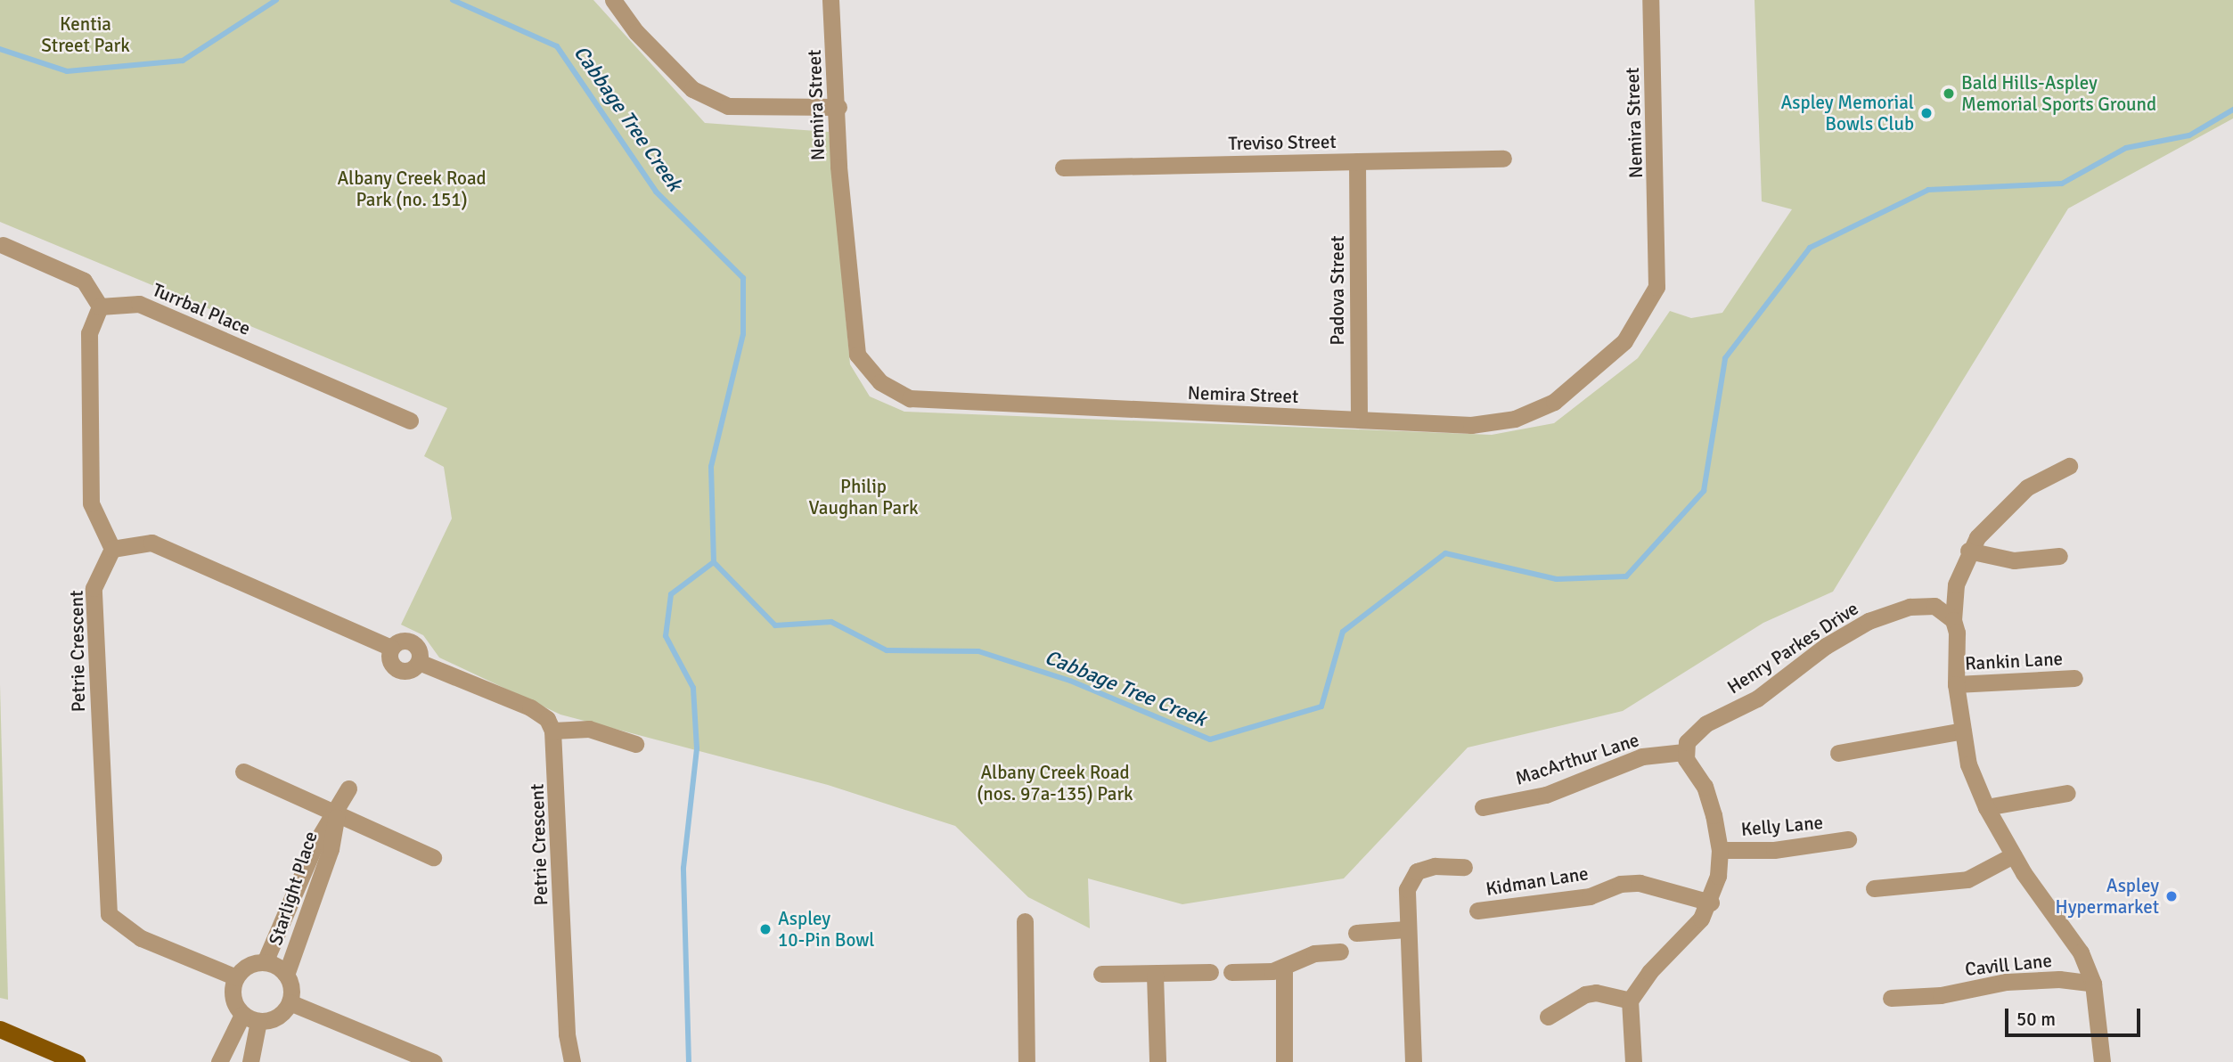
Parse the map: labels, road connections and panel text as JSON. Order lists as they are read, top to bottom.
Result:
{
  "streets": {
    "street": [
      "Nemira Street",
      "Treviso Street",
      "Padova Street",
      "Turrbal Place",
      "Henry Parkes Drive",
      "Petrie Crescent",
      "Rankin Lane",
      "MacArthur Lane",
      "Kelly Lane",
      "Kidman Lane",
      "Starlight Place",
      "Cavill Lane"
    ]
  },
  "crossings": [
    ["Nemira Street", "Padova Street"],
    ["Treviso Street", "Padova Street"],
    ["Henry Parkes Drive", "MacArthur Lane"],
    ["Petrie Crescent", "Starlight Place"]
  ],
  "water": ["Cabbage Tree Creek"],
  "parks": [
    "Kentia Street Park",
    "Albany Creek Road Park (no. 151)",
    "Philip Vaughan Park",
    "Albany Creek Road (nos. 97a-135) Park"
  ],
  "places": [
    "Bald Hills-Aspley Memorial Sports Ground",
    "Aspley Memorial Bowls Club",
    "Aspley Hypermarket",
    "Aspley 10-Pin Bowl"
  ],
  "scale_bar": "50 m"
}
